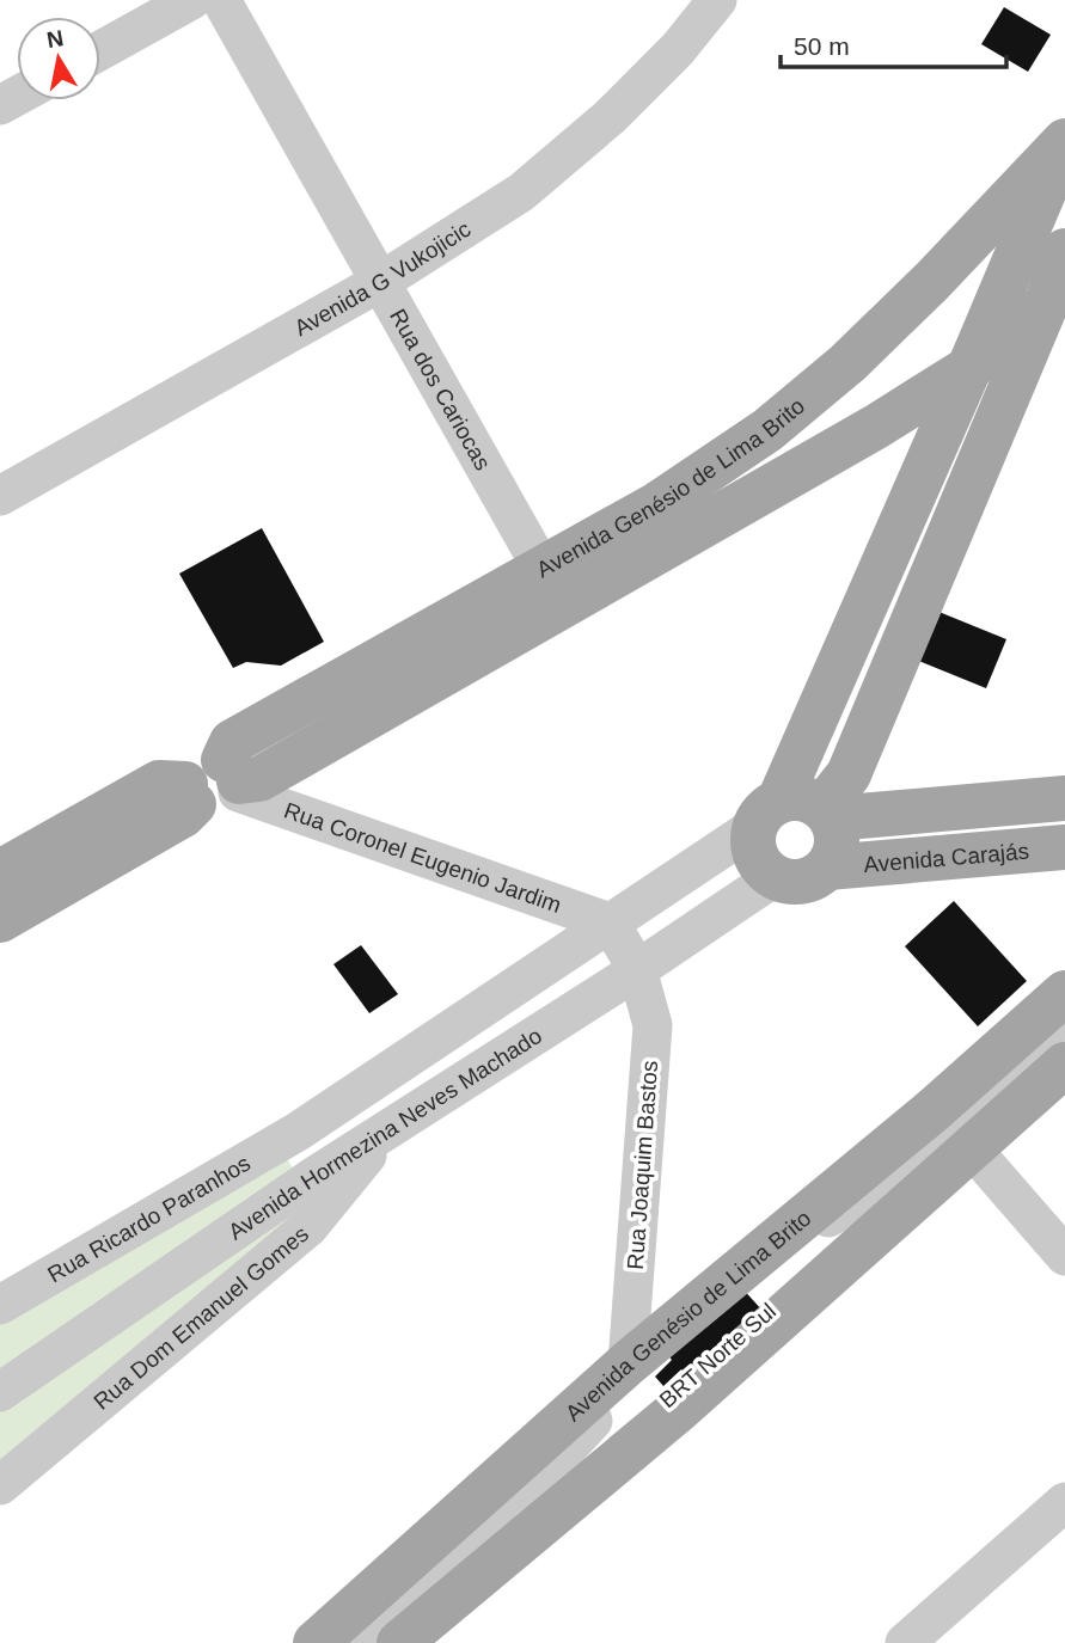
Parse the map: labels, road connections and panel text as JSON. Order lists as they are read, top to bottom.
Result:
{
  "streets": {
    "main road": ["Avenida Genésio de Lima Brito", "Avenida Carajás"],
    "street": [
      "Avenida G Vukojicic",
      "Rua dos Cariocas",
      "Rua Coronel Eugenio Jardim",
      "Avenida Hormezina Neves Machado",
      "Rua Joaquim Bastos",
      "Rua Ricardo Paranhos",
      "Rua Dom Emanuel Gomes",
      "BRT Norte Sul"
    ]
  },
  "crossings": [
    ["Avenida G Vukojicic", "Rua dos Cariocas"],
    ["Rua dos Cariocas", "Avenida Genésio de Lima Brito"],
    ["Avenida Genésio de Lima Brito", "Rua Coronel Eugenio Jardim"],
    ["Avenida Genésio de Lima Brito", "Rua Joaquim Bastos"],
    ["Rua Coronel Eugenio Jardim", "Rua Joaquim Bastos"],
    ["Rua Coronel Eugenio Jardim", "Rua Ricardo Paranhos"],
    ["Avenida Carajás", "Avenida Hormezina Neves Machado"],
    ["Avenida Hormezina Neves Machado", "Rua Joaquim Bastos"],
    ["Avenida Hormezina Neves Machado", "Rua Dom Emanuel Gomes"],
    ["Rua Joaquim Bastos", "Rua Ricardo Paranhos"]
  ],
  "scale_bar": "50 m",
  "north": "top"
}
